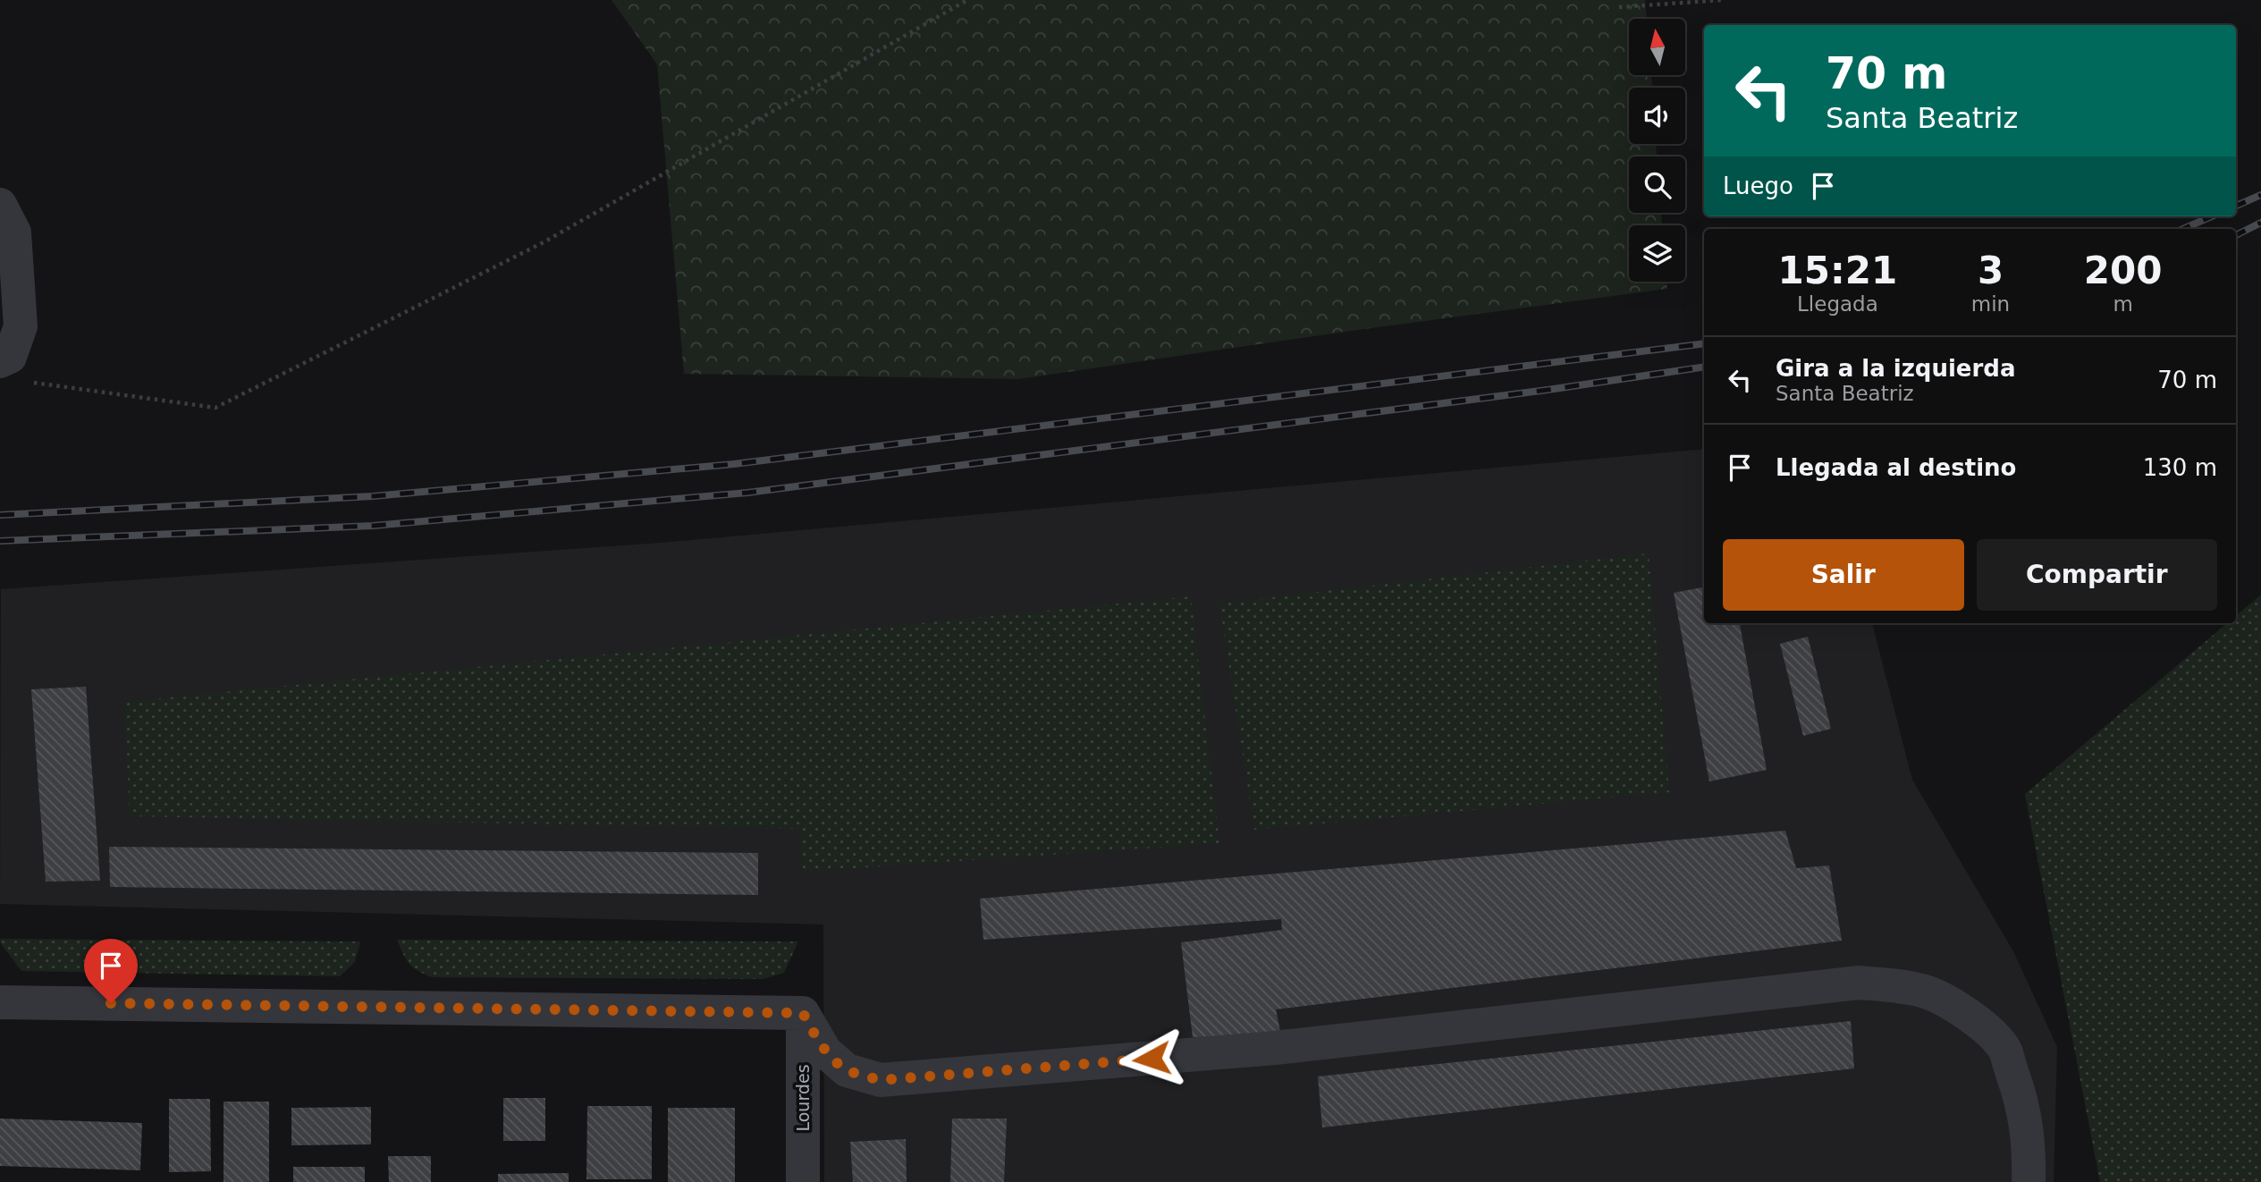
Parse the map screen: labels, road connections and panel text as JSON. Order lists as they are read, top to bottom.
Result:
{
  "streets": {
    "street": ["Lourdes"]
  },
  "north": "top",
  "page": {
    "turn": ["70 m", "Santa Beatriz"],
    "then": "Luego",
    "eta": [
      "15:21",
      "Llegada",
      "3",
      "min",
      "200",
      "m"
    ],
    "list": [
      {
        "name": "Gira a la izquierda",
        "note": "Santa Beatriz",
        "value": "70 m"
      },
      {
        "name": "Llegada al destino",
        "value": "130 m"
      }
    ],
    "buttons": ["Salir", "Compartir"]
  }
}
